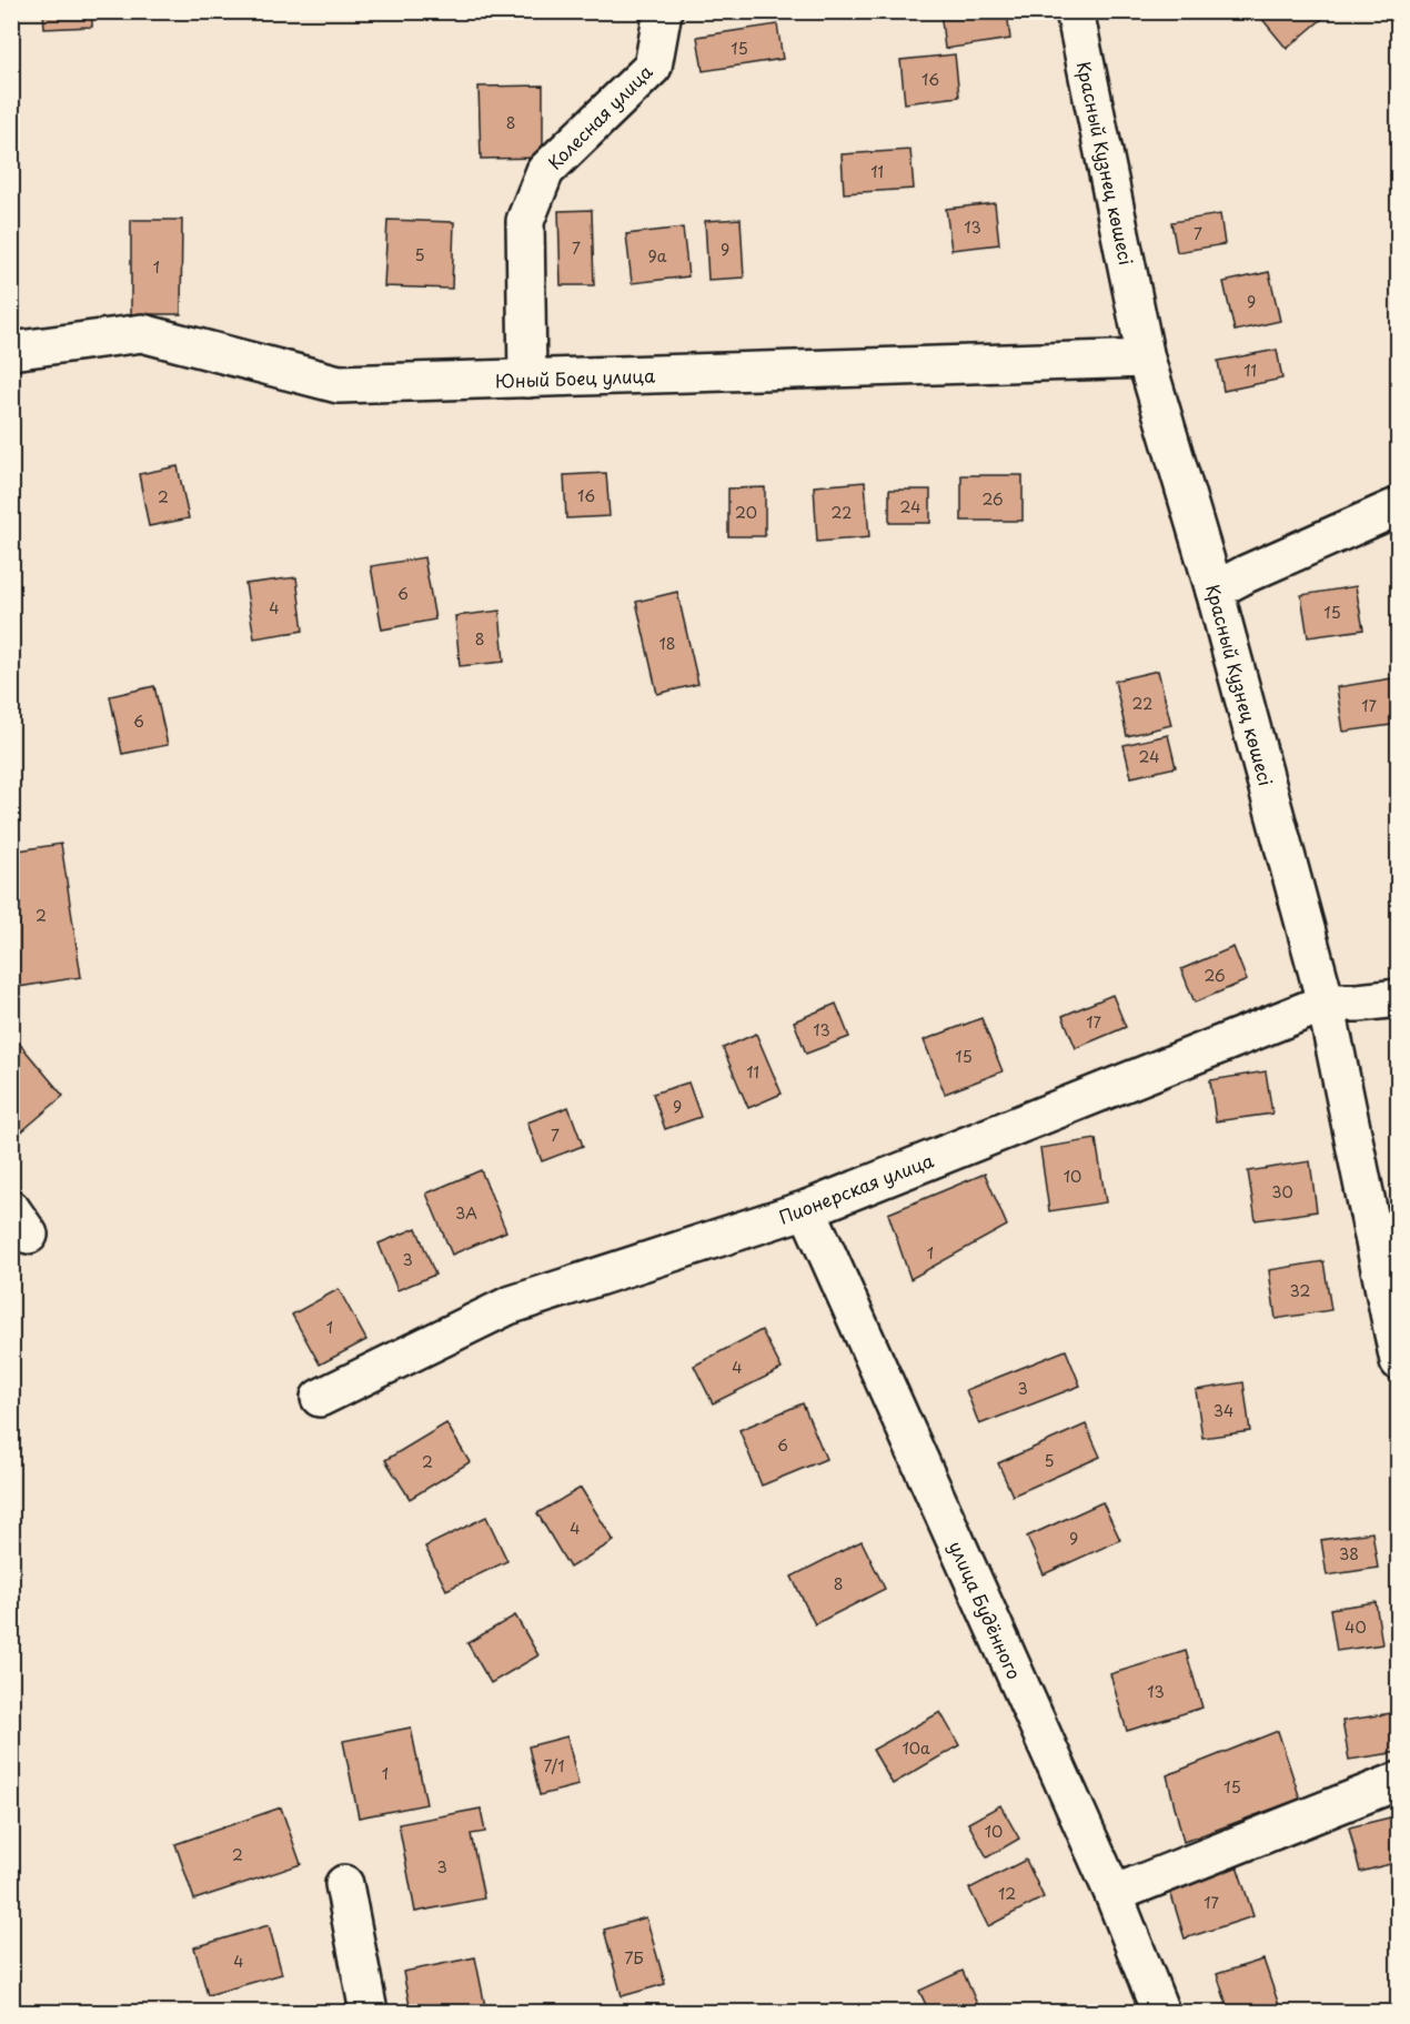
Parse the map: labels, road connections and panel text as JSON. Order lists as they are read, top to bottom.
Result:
{
  "streets": {
    "street": [
      "Колесная улица",
      "Красный Кузнец көшесі",
      "Юный Боец улица",
      "Пионерская улица",
      "улица Будённого"
    ]
  },
  "crossings": [
    ["Колесная улица", "Юный Боец улица"],
    ["Красный Кузнец көшесі", "Юный Боец улица"],
    ["Красный Кузнец көшесі", "Пионерская улица"],
    ["Пионерская улица", "улица Будённого"]
  ],
  "house_numbers": [
    "15",
    "16",
    "8",
    "11",
    "13",
    "7",
    "7",
    "9",
    "5",
    "9а",
    "1",
    "9",
    "11",
    "16",
    "2",
    "26",
    "24",
    "20",
    "22",
    "6",
    "4",
    "15",
    "8",
    "18",
    "22",
    "17",
    "6",
    "24",
    "2",
    "26",
    "17",
    "13",
    "15",
    "11",
    "9",
    "7",
    "10",
    "30",
    "3А",
    "1",
    "3",
    "32",
    "1",
    "4",
    "3",
    "34",
    "6",
    "5",
    "2",
    "4",
    "9",
    "38",
    "8",
    "40",
    "13",
    "10а",
    "7/1",
    "1",
    "15",
    "10",
    "2",
    "3",
    "12",
    "17",
    "7Б",
    "4"
  ]
}
